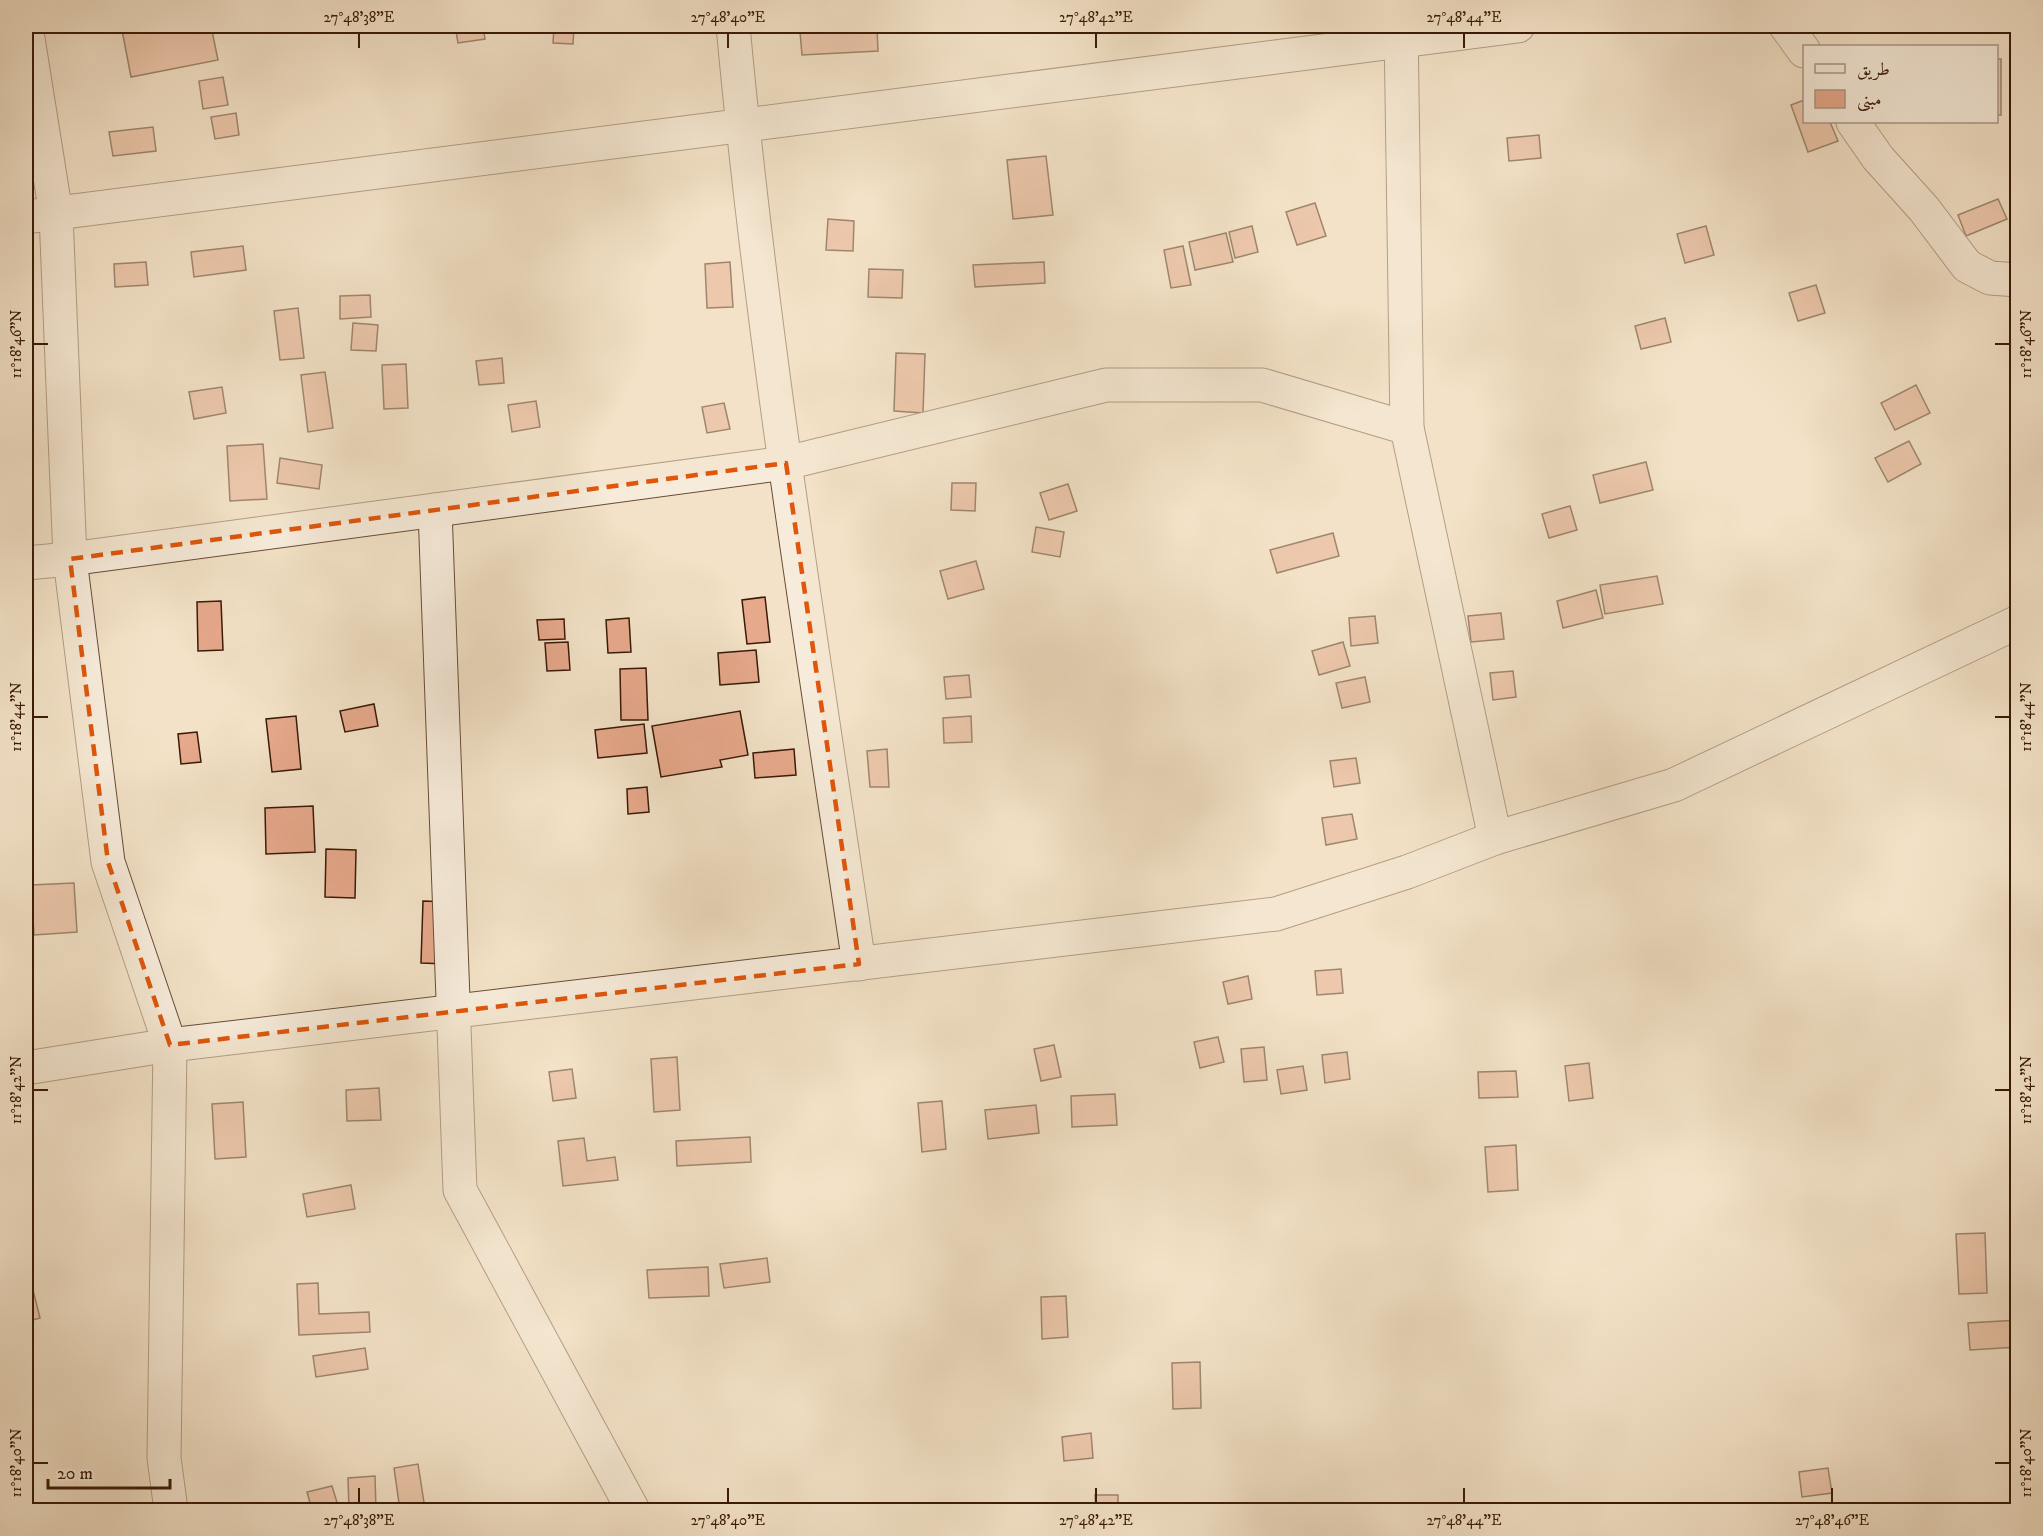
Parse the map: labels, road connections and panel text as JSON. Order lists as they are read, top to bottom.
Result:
{
  "legend": ["طريق", "مبنى"],
  "scale_bar": "20 m",
  "coordinates": [
    "27°48'38\"E",
    "27°48'40\"E",
    "27°48'42\"E",
    "27°48'44\"E",
    "11°18'46\"N",
    "11°18'44\"N",
    "11°18'42\"N",
    "11°18'40\"N",
    "27°48'46\"E"
  ]
}
